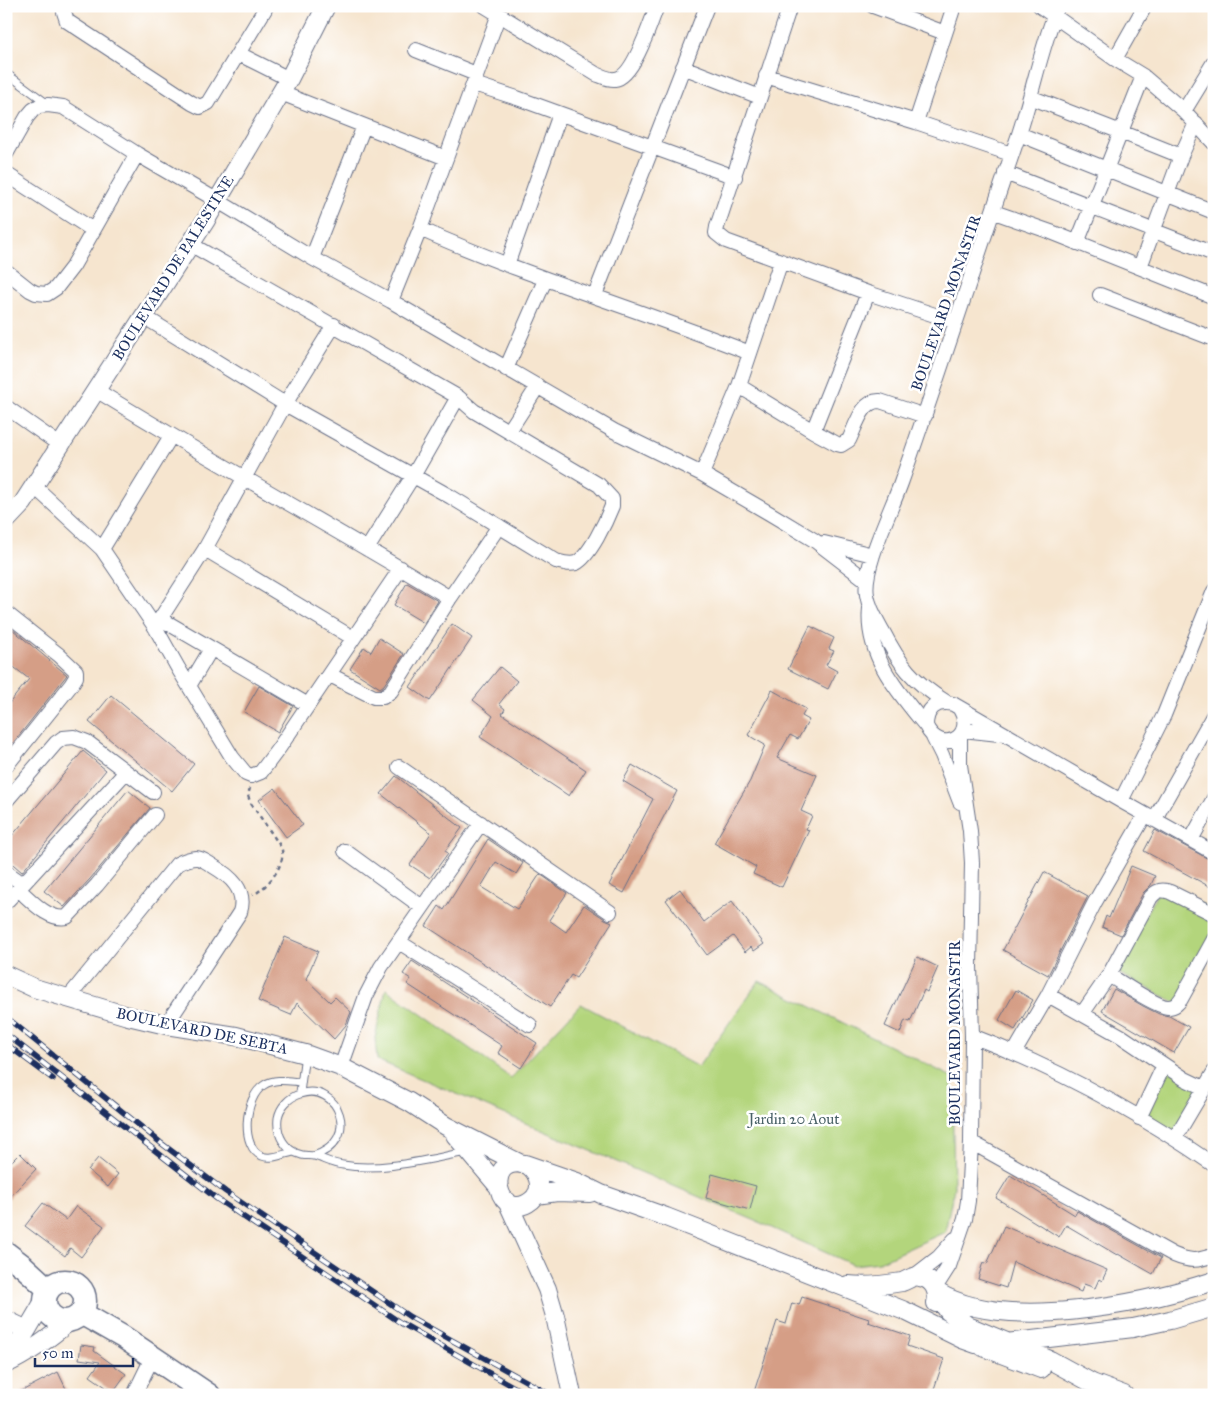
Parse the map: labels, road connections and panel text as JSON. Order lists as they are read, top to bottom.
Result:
{
  "streets": {
    "street": ["BOULEVARD DE PALESTINE", "BOULEVARD MONASTIR", "BOULEVARD DE SEBTA"]
  },
  "parks": ["Jardin 20 Aout"],
  "scale_bar": "50 m"
}
